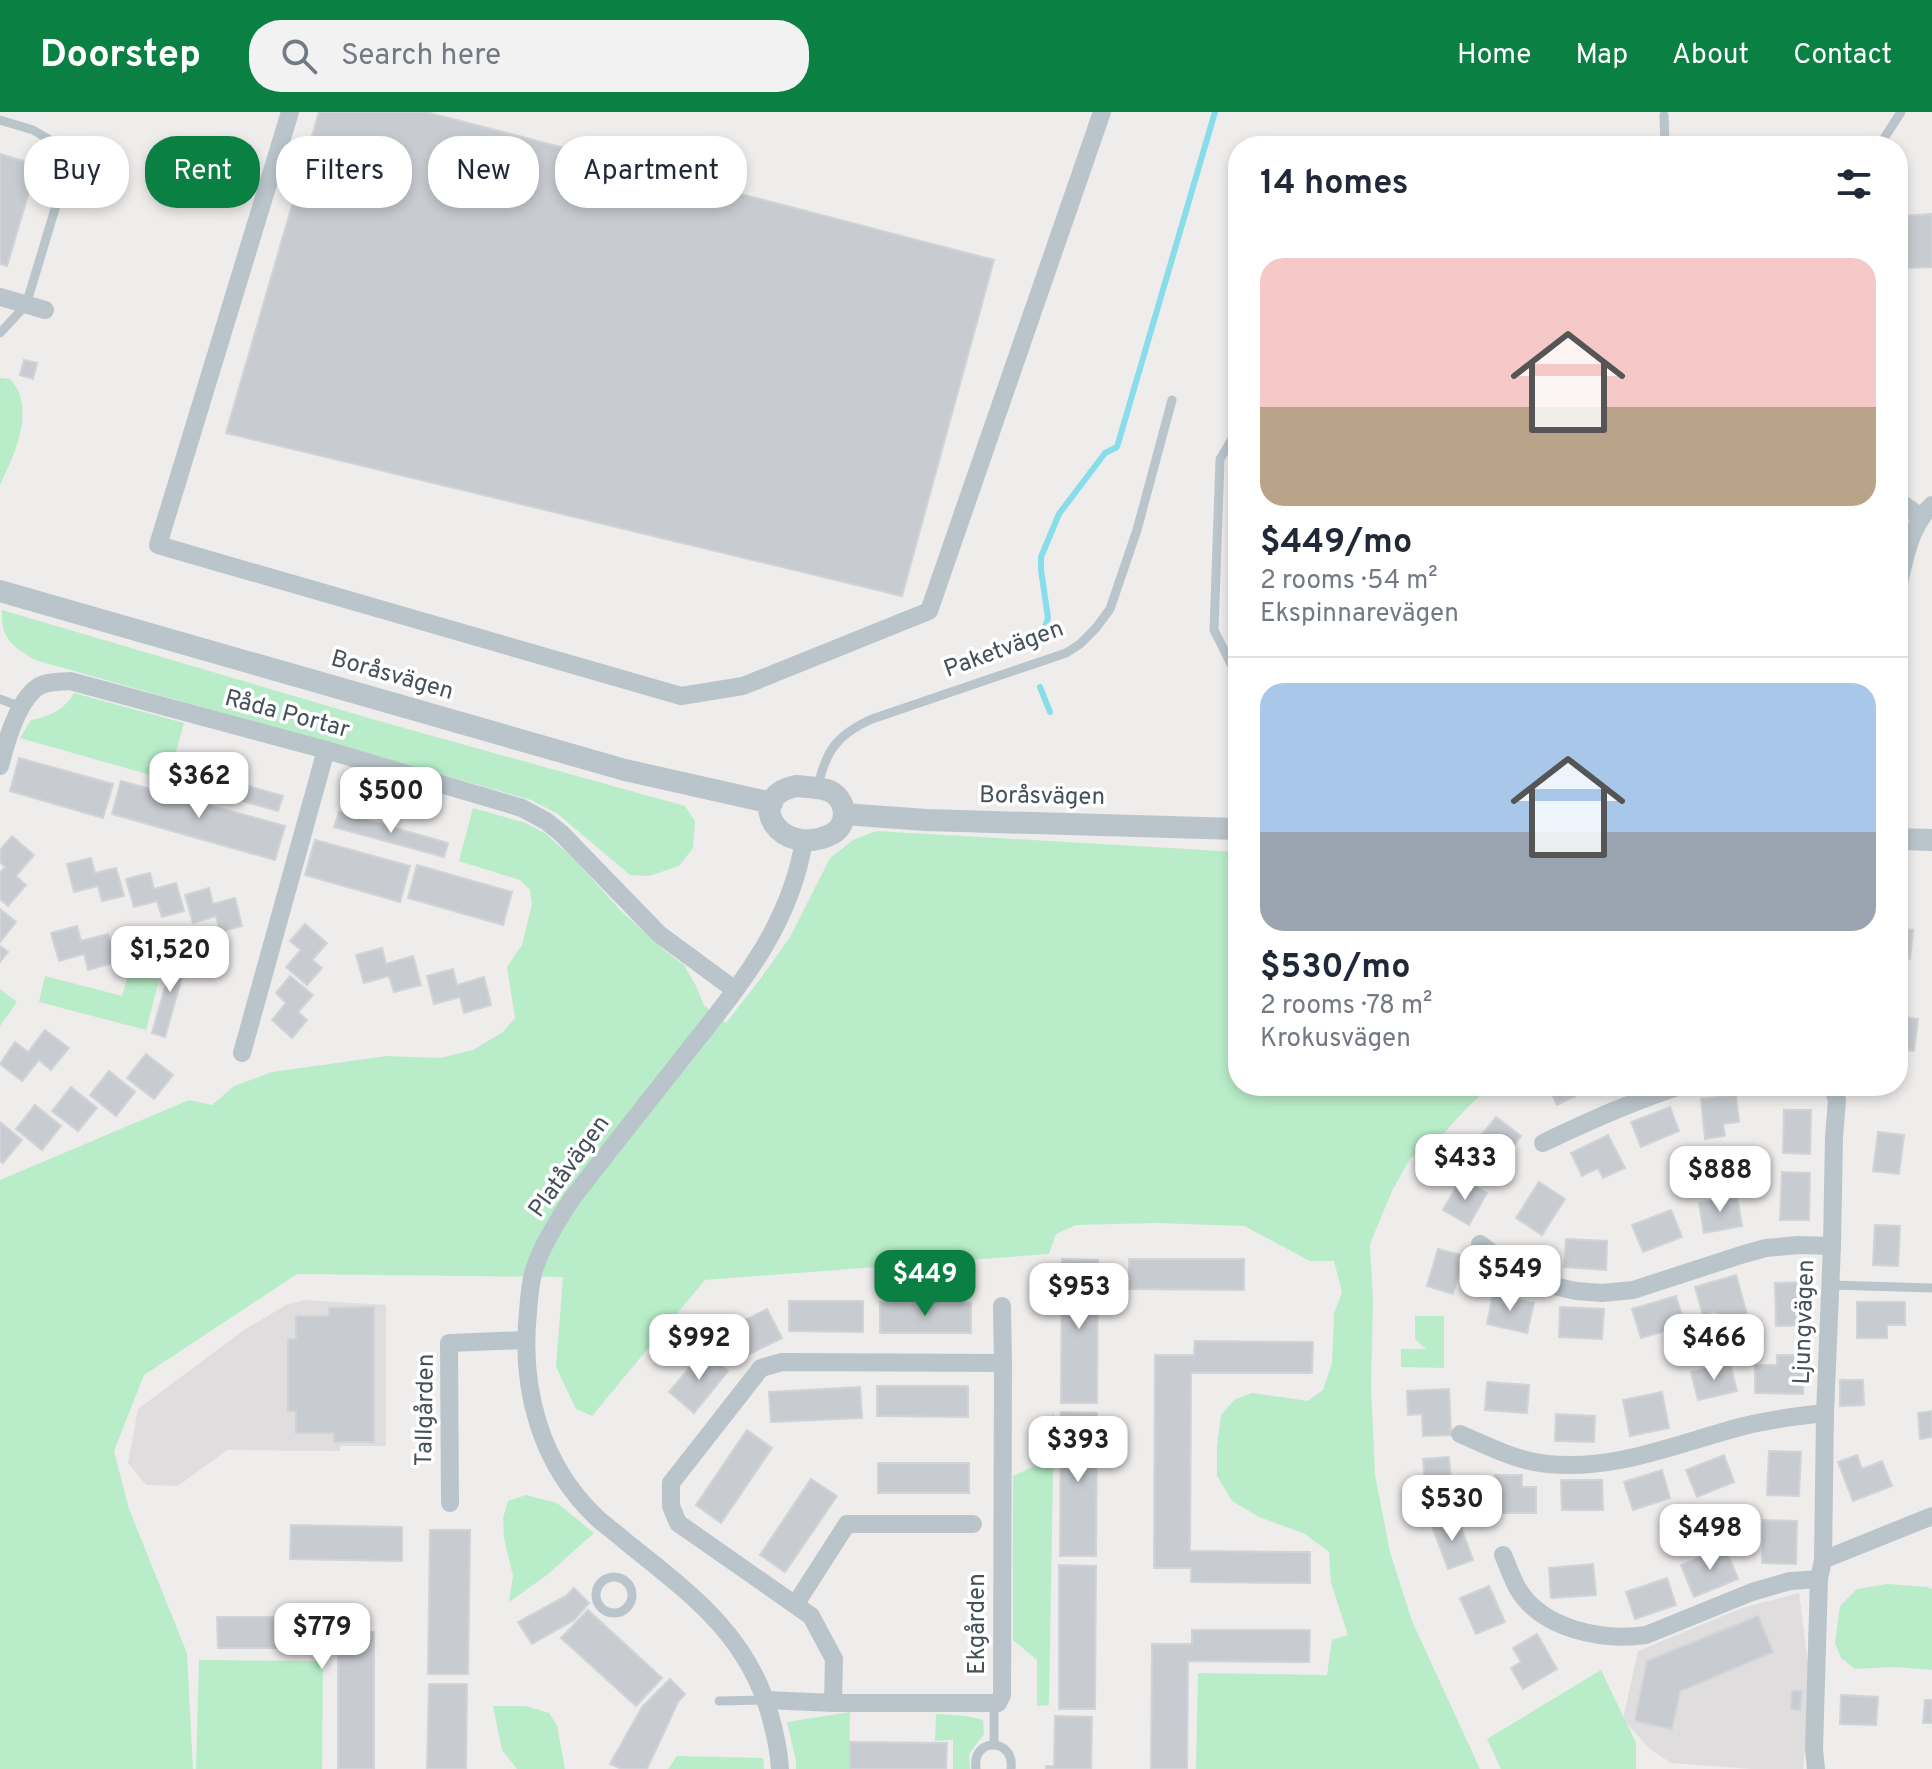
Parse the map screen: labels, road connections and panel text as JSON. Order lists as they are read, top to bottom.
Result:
{
  "streets": {
    "street": [
      "Boråsvägen",
      "Råda Portar",
      "Platåvägen",
      "Ljungvägen",
      "Tallgården",
      "Ekgården"
    ],
    "lane": ["Paketvägen"]
  },
  "crossings": [
    ["Paketvägen", "Boråsvägen"],
    ["Paketvägen", "Platåvägen"],
    ["Boråsvägen", "Platåvägen"],
    ["Råda Portar", "Platåvägen"],
    ["Platåvägen", "Tallgården"],
    ["Platåvägen", "Ekgården"]
  ],
  "page": {
    "header": "Doorstep",
    "search": "Search here",
    "nav": [
      "Home",
      "Map",
      "About",
      "Contact"
    ],
    "chip": [
      "Buy",
      "Rent",
      "Filters",
      "New",
      "Apartment"
    ],
    "heading": "14 homes",
    "list": [
      {
        "name": "$449/mo",
        "note": "2 rooms · 54 m² · Ekspinnarevägen"
      },
      {
        "name": "$530/mo",
        "note": "2 rooms · 78 m² · Krokusvägen"
      }
    ],
    "price": [
      "$362",
      "$500",
      "$1,520",
      "$433",
      "$888",
      "$549",
      "$449",
      "$953",
      "$992",
      "$466",
      "$393",
      "$530",
      "$498",
      "$779"
    ]
  }
}
